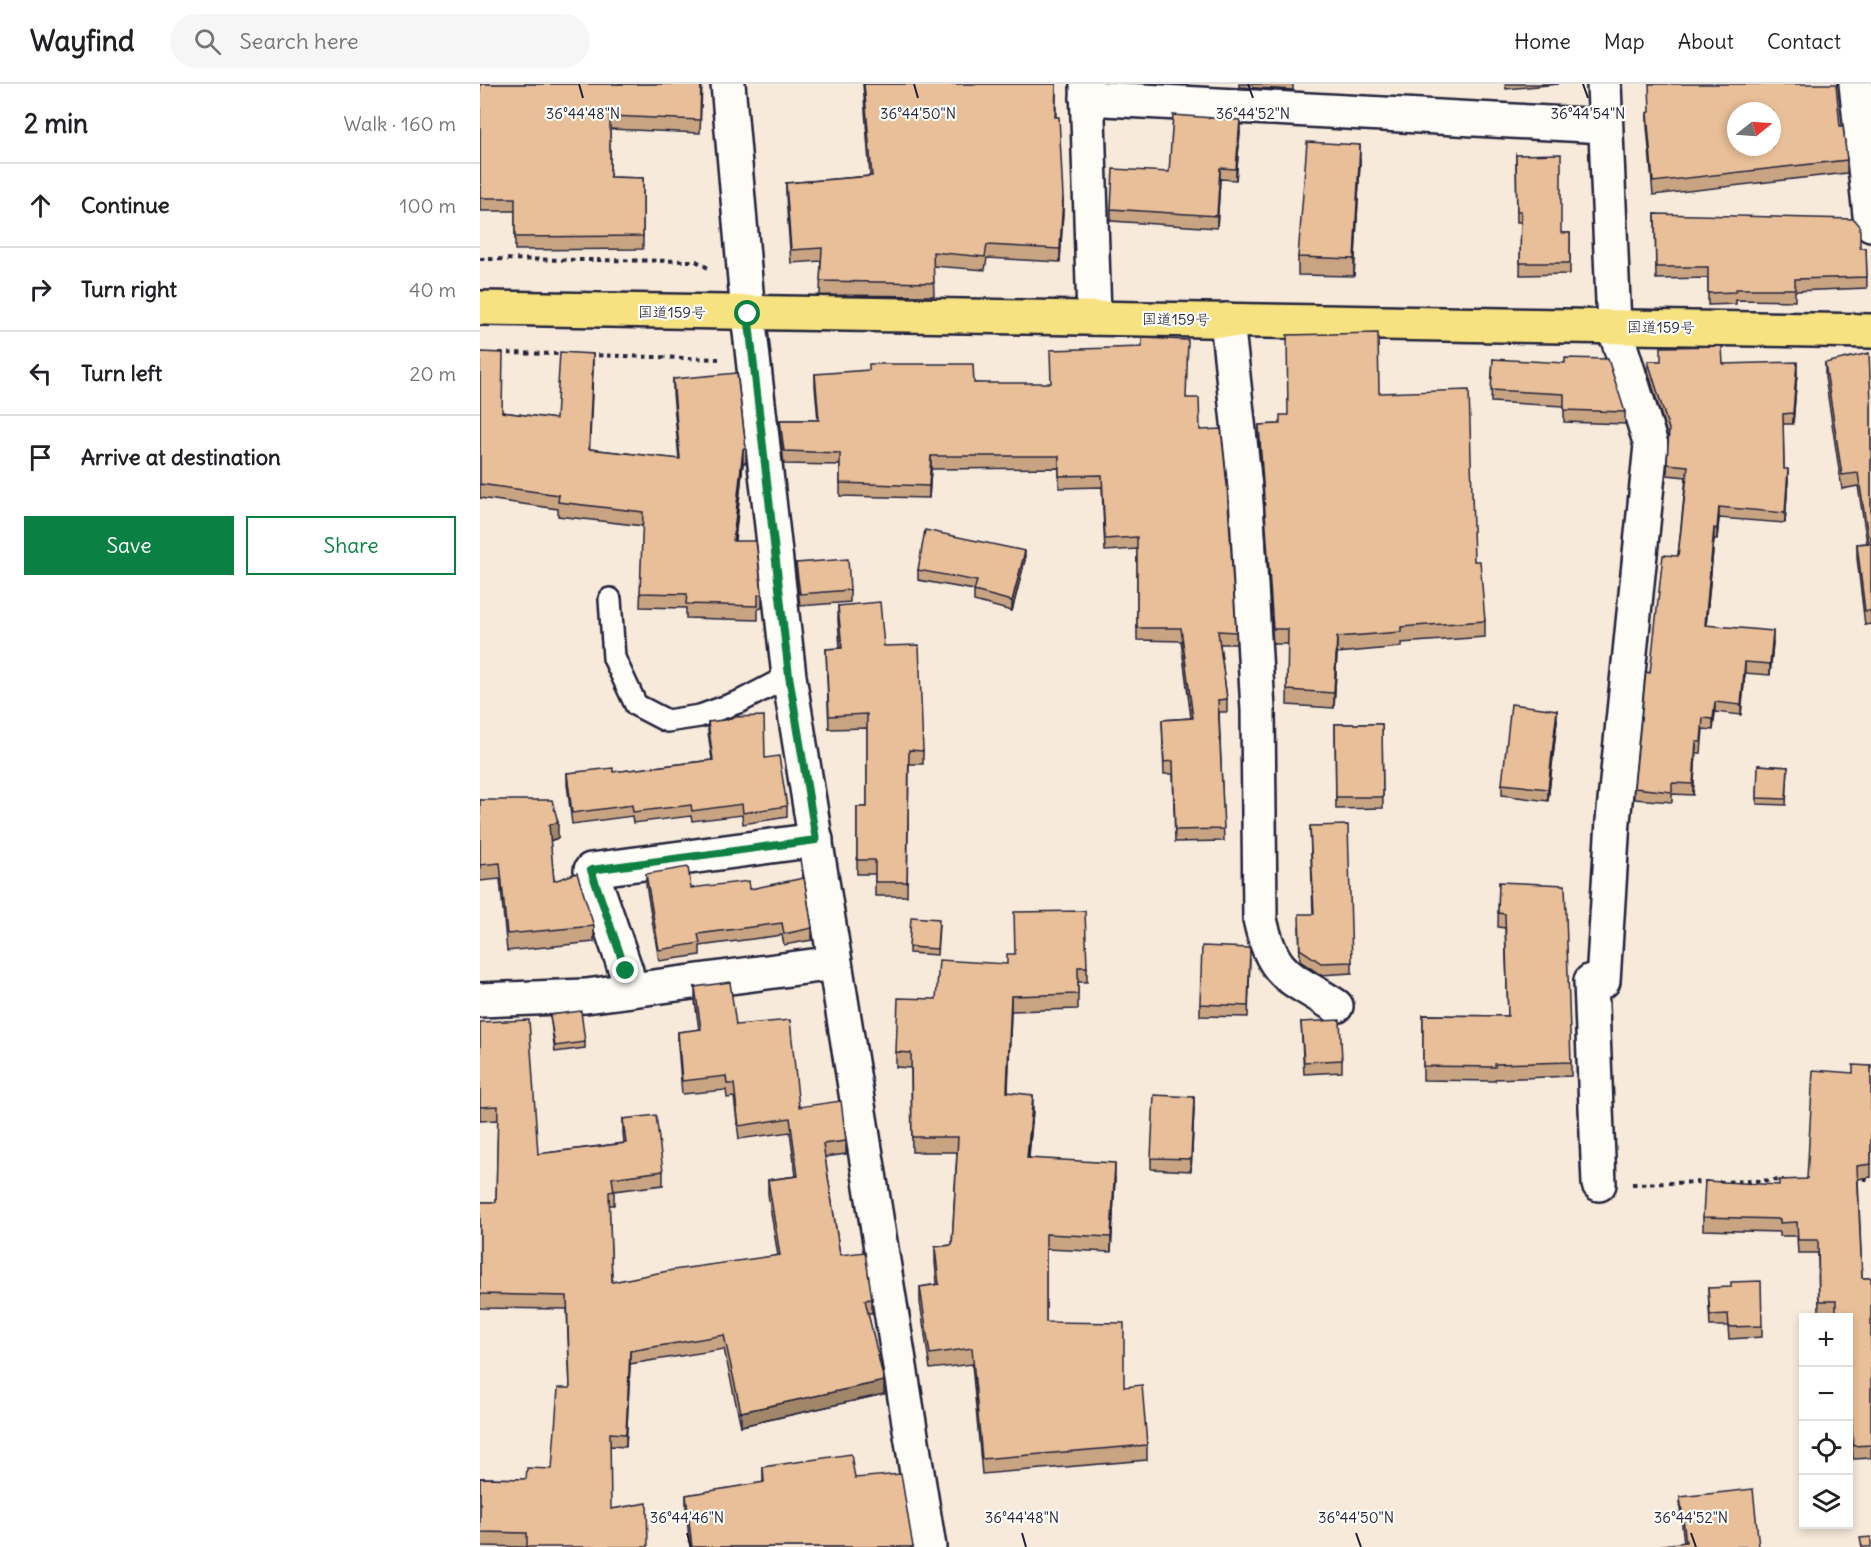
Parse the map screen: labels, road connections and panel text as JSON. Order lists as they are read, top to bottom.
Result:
{
  "streets": {
    "highway": ["国道159号"]
  },
  "north": "right",
  "page": {
    "header": "Wayfind",
    "search": "Search here",
    "nav": [
      "Home",
      "Map",
      "About",
      "Contact"
    ],
    "heading": ["2 min", "Walk · 160 m"],
    "list": [
      ["Continue", "100 m"],
      ["Turn right", "40 m"],
      ["Turn left", "20 m"],
      "Arrive at destination"
    ],
    "buttons": ["Save", "Share"],
    "map_buttons": ["+", "−"]
  },
  "coordinates": [
    "36°44'48\"N",
    "36°44'50\"N",
    "36°44'52\"N",
    "36°44'54\"N",
    "36°44'46\"N"
  ]
}
